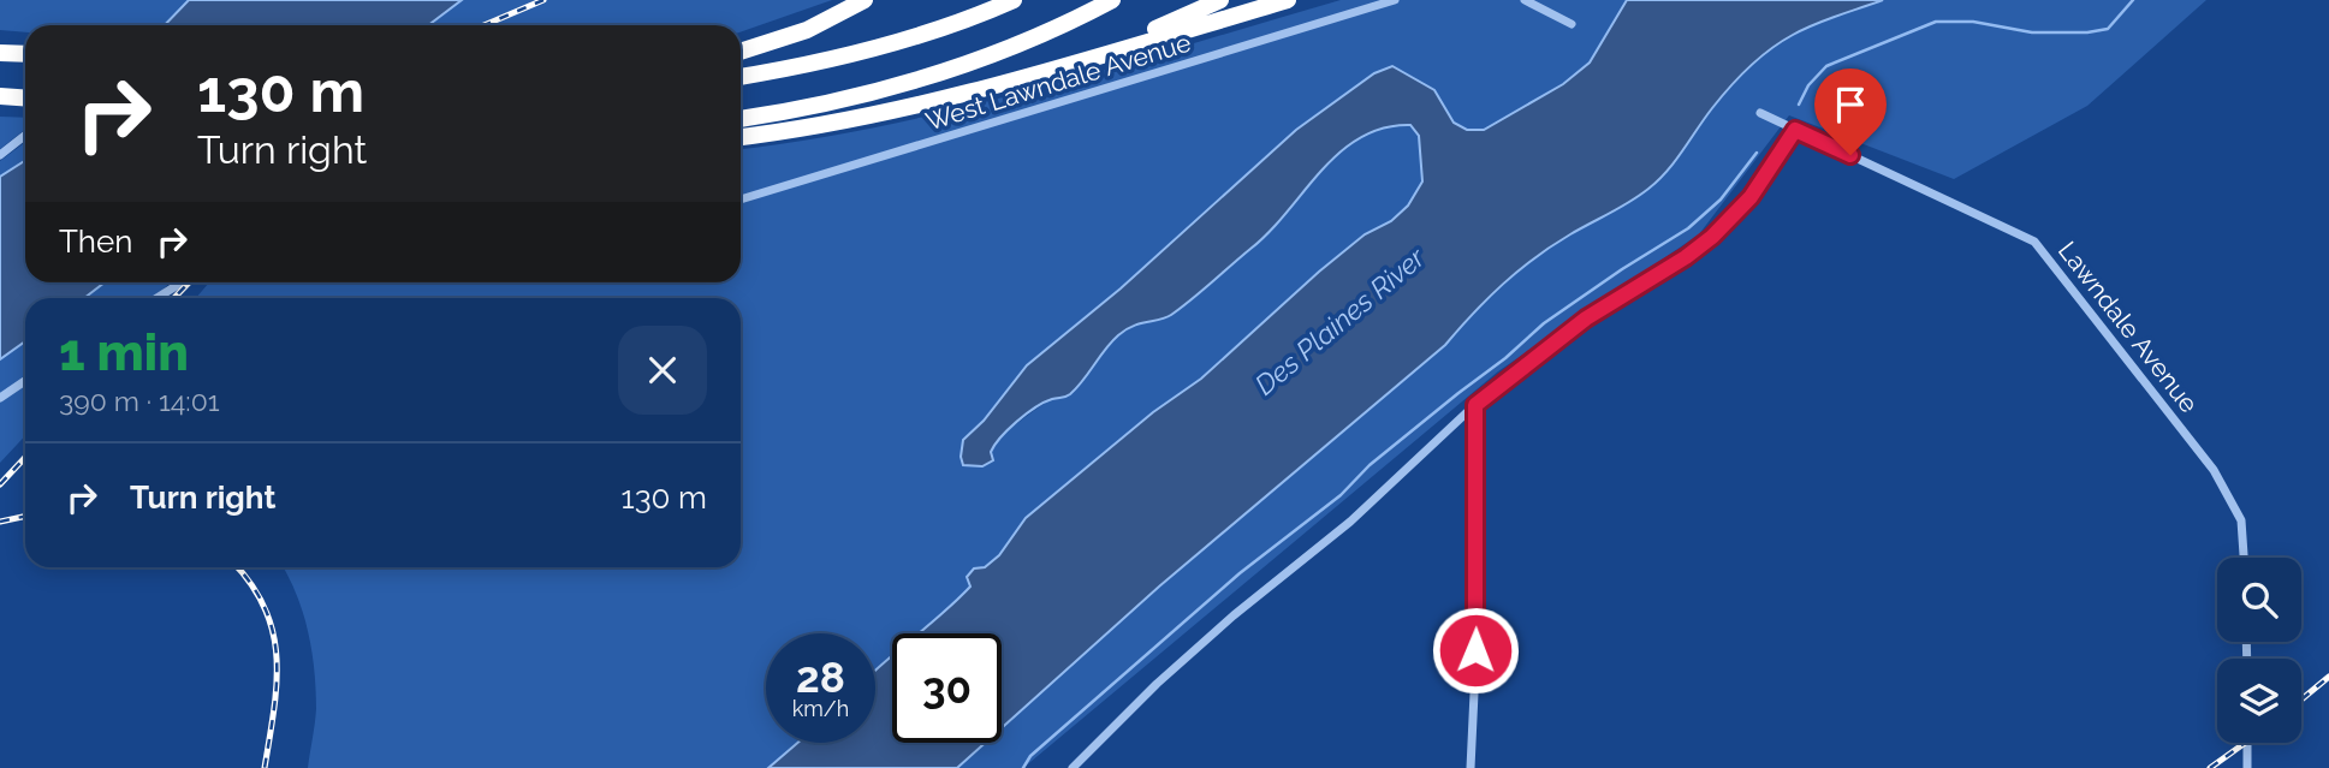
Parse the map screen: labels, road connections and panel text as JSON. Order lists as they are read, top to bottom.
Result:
{
  "streets": {
    "street": ["West Lawndale Avenue", "Lawndale Avenue"]
  },
  "water": ["Des Plaines River"],
  "page": {
    "turn": ["130 m", "Turn right"],
    "then": "Then",
    "heading": ["1 min", "390 m · 14:01"],
    "list": [
      {
        "name": "Turn right",
        "value": "130 m"
      }
    ],
    "speed": "28 km/h",
    "limit": "30"
  }
}
